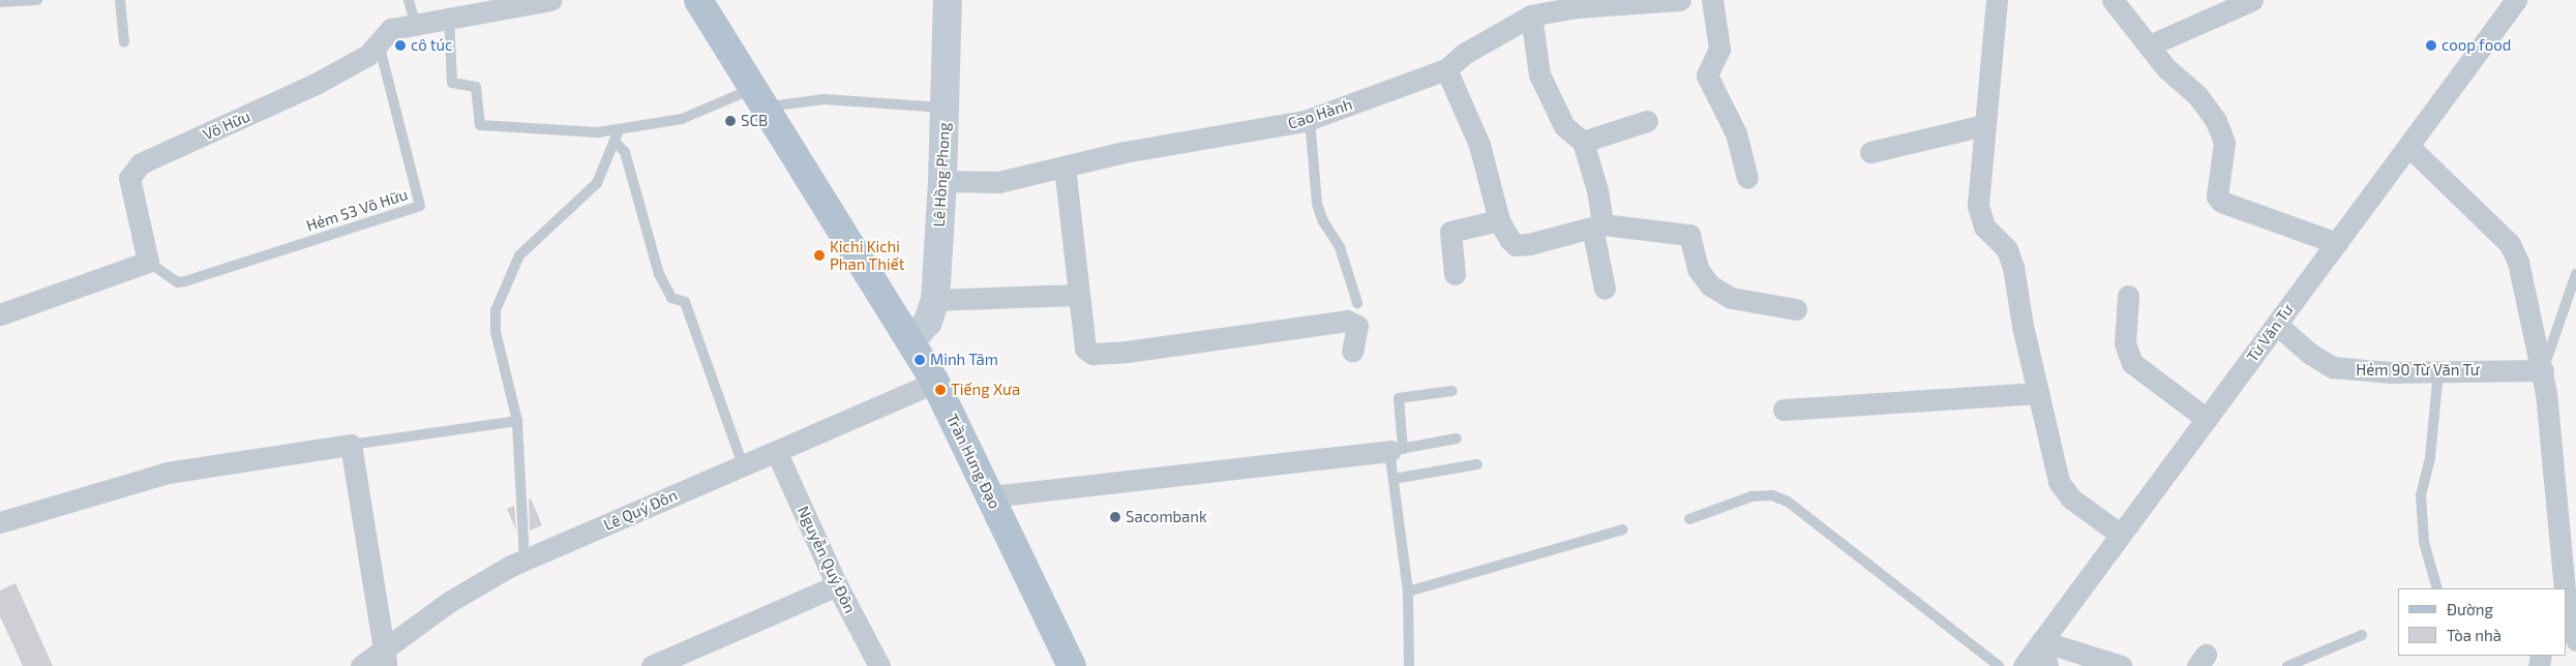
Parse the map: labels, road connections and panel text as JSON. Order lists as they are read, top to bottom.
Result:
{
  "streets": {
    "main road": ["Lê Hồng Phong", "Trần Hưng Đạo"],
    "street": [
      "Cao Hành",
      "Võ Hữu",
      "Từ Văn Tư",
      "Hẻm 90 Từ Văn Tư",
      "Lê Quý Đôn",
      "Nguyễn Quý Đôn"
    ],
    "lane": ["Hẻm 53 Võ Hữu"]
  },
  "crossings": [
    ["Cao Hành", "Lê Hồng Phong"],
    ["Võ Hữu", "Hẻm 53 Võ Hữu"],
    ["Lê Hồng Phong", "Trần Hưng Đạo"],
    ["Từ Văn Tư", "Hẻm 90 Từ Văn Tư"],
    ["Trần Hưng Đạo", "Lê Quý Đôn"],
    ["Lê Quý Đôn", "Nguyễn Quý Đôn"]
  ],
  "places": [
    "cô túc",
    "coop food",
    "SCB",
    "Kichi Kichi Phan Thiết",
    "Minh Tâm",
    "Tiếng Xưa",
    "Sacombank"
  ],
  "legend": ["Đường", "Tòa nhà"]
}
